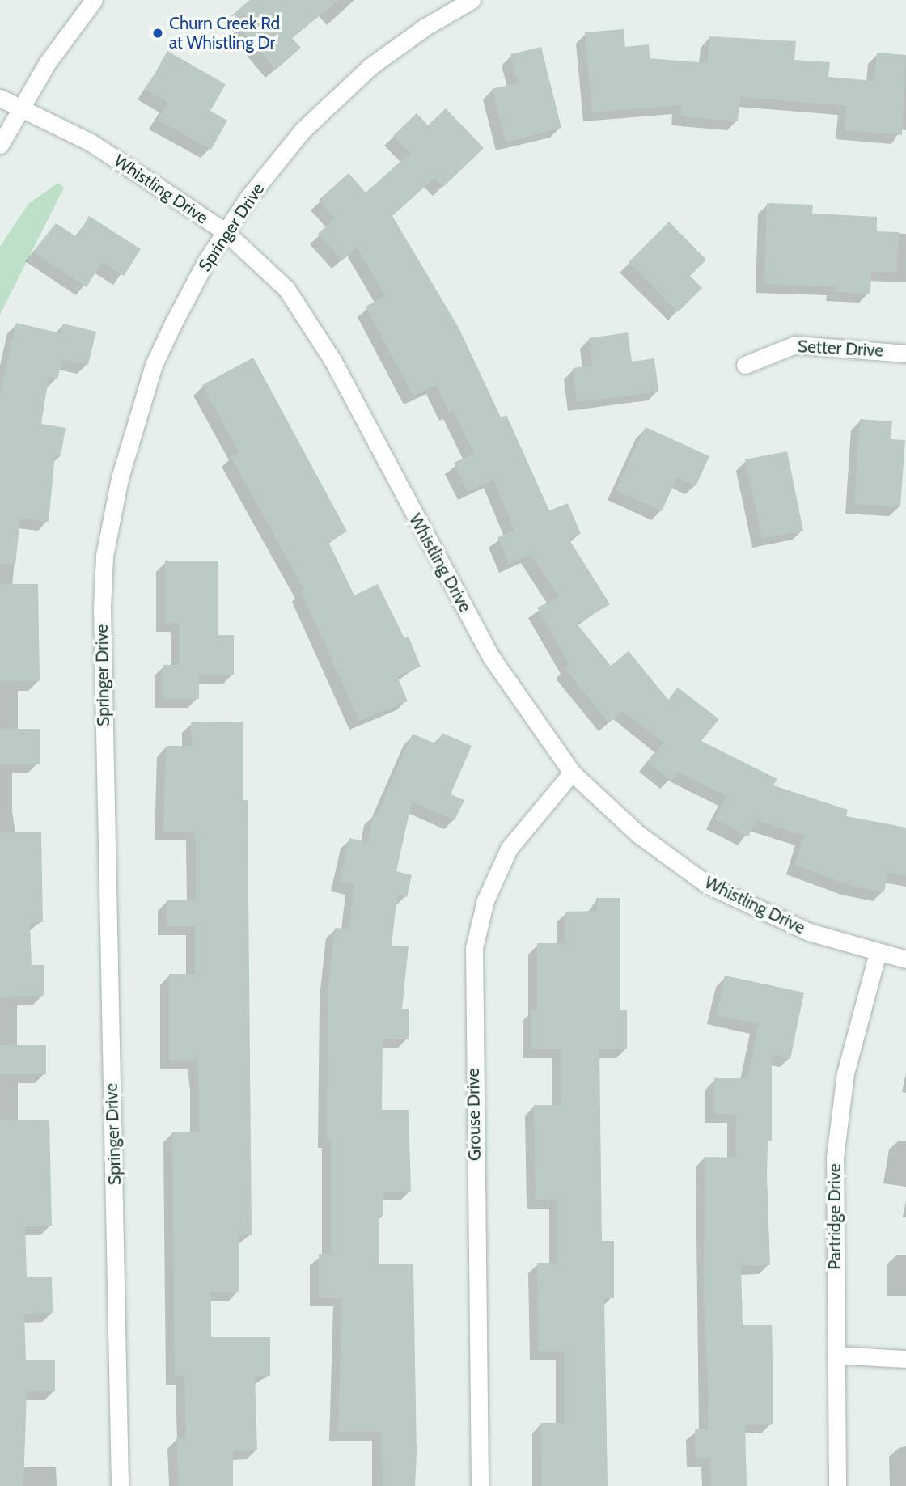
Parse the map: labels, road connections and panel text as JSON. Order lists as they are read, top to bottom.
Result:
{
  "streets": {
    "street": [
      "Whistling Drive",
      "Springer Drive",
      "Setter Drive",
      "Grouse Drive",
      "Partridge Drive"
    ]
  },
  "crossings": [
    ["Whistling Drive", "Springer Drive"],
    ["Whistling Drive", "Grouse Drive"],
    ["Whistling Drive", "Partridge Drive"]
  ],
  "places": ["Churn Creek Rd at Whistling Dr"]
}
